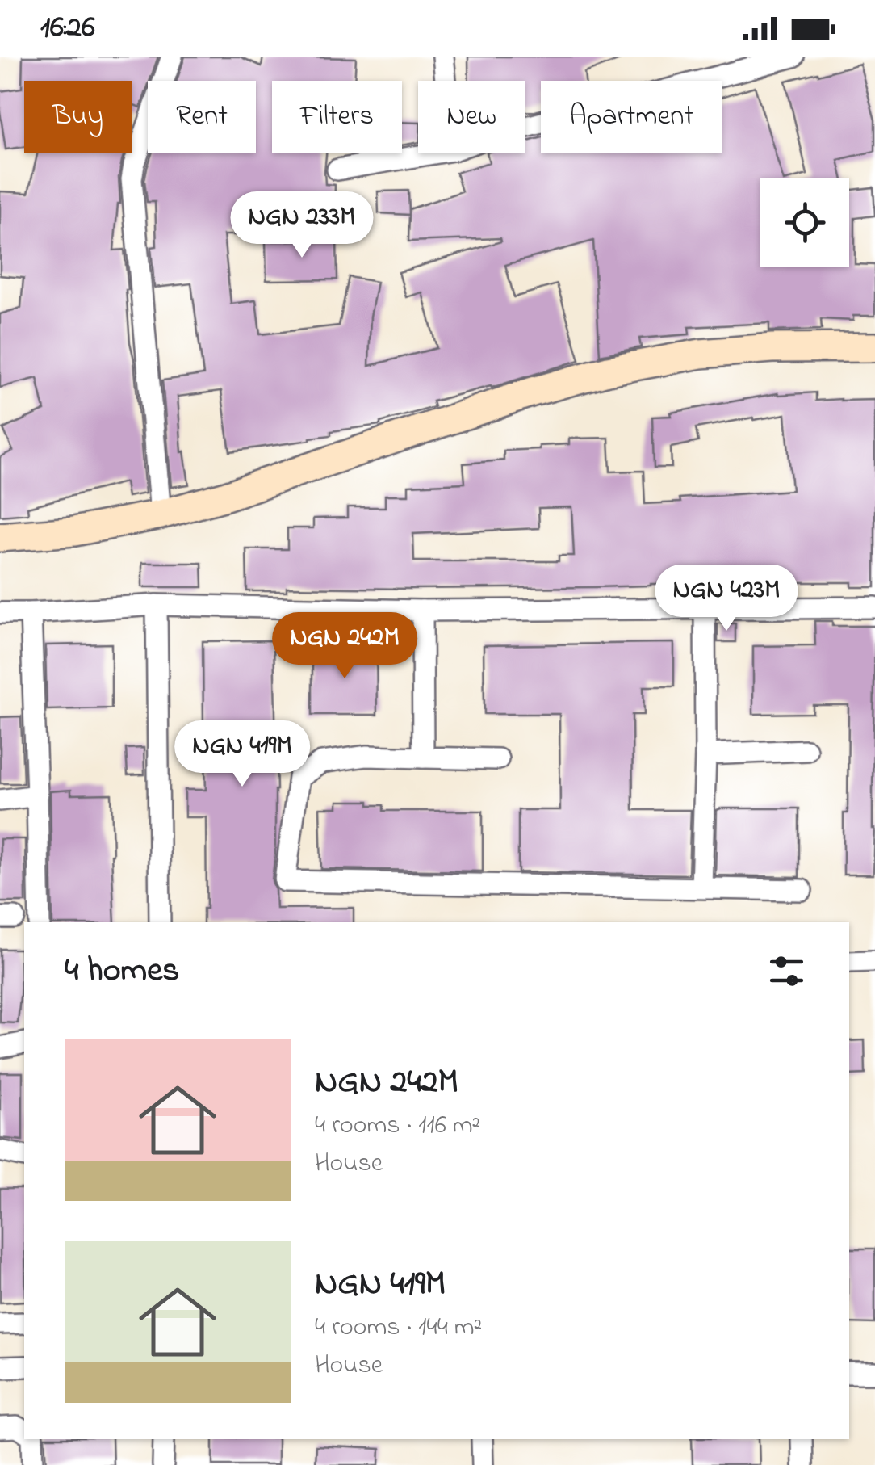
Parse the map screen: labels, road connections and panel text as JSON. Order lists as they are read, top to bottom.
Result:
{
  "page": {
    "status": "16:26",
    "chip": [
      "Buy",
      "Rent",
      "Filters",
      "New",
      "Apartment"
    ],
    "price": [
      "NGN 233M",
      "NGN 423M",
      "NGN 242M",
      "NGN 419M"
    ],
    "heading": "4 homes",
    "list": [
      {
        "name": "NGN 242M",
        "note": "4 rooms · 116 m² · House"
      },
      {
        "name": "NGN 419M",
        "note": "4 rooms · 144 m² · House"
      }
    ]
  }
}
